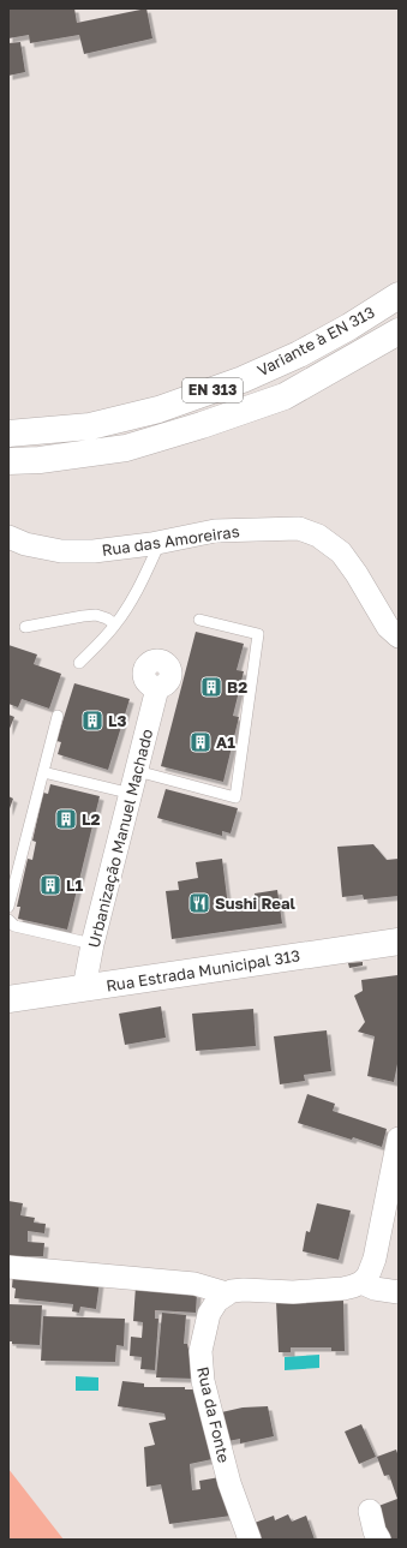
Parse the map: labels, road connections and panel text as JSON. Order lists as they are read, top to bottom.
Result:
{
  "streets": {
    "main road": ["Variante à EN 313", "EN 313", "Rua Estrada Municipal 313"],
    "street": ["Rua das Amoreiras", "Urbanização Manuel Machado", "Rua da Fonte"]
  },
  "crossings": [
    ["Urbanização Manuel Machado", "Rua Estrada Municipal 313"]
  ],
  "places": {
    "building": [
      "B2",
      "L3",
      "A1",
      "L2",
      "L1"
    ],
    "restaurant": ["Sushi Real"]
  }
}
